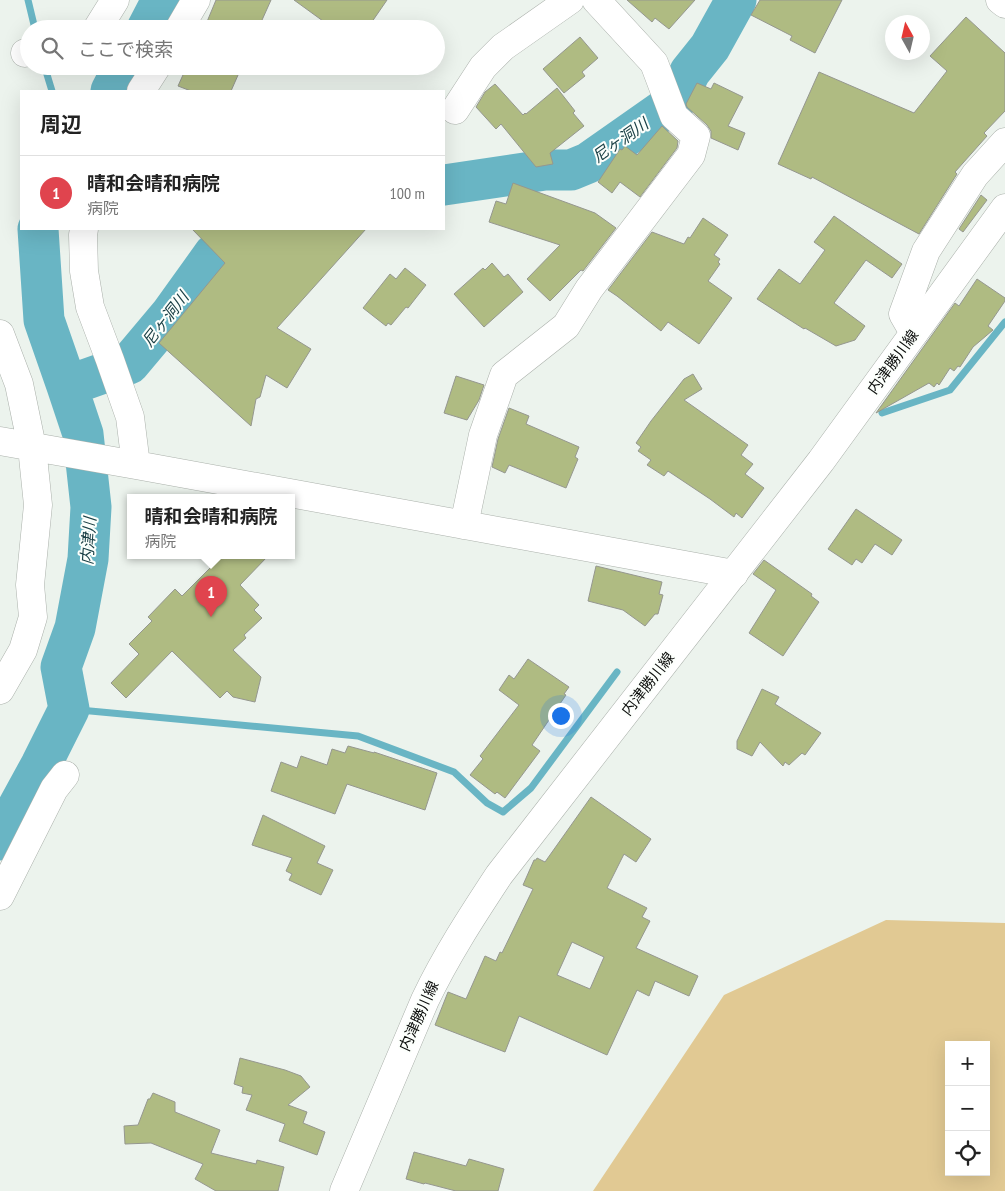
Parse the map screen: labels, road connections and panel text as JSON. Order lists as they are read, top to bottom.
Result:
{
  "streets": {
    "street": ["内津勝川線"]
  },
  "water": ["尼ヶ洞川", "内津川"],
  "north": "top",
  "page": {
    "search": "ここで検索",
    "heading": "周辺",
    "list": [
      {
        "mark": "1",
        "name": "晴和会晴和病院",
        "note": "病院",
        "value": "100 m"
      }
    ],
    "popup": ["晴和会晴和病院", "病院"],
    "pins": "1",
    "map_buttons": ["+", "−"]
  }
}
